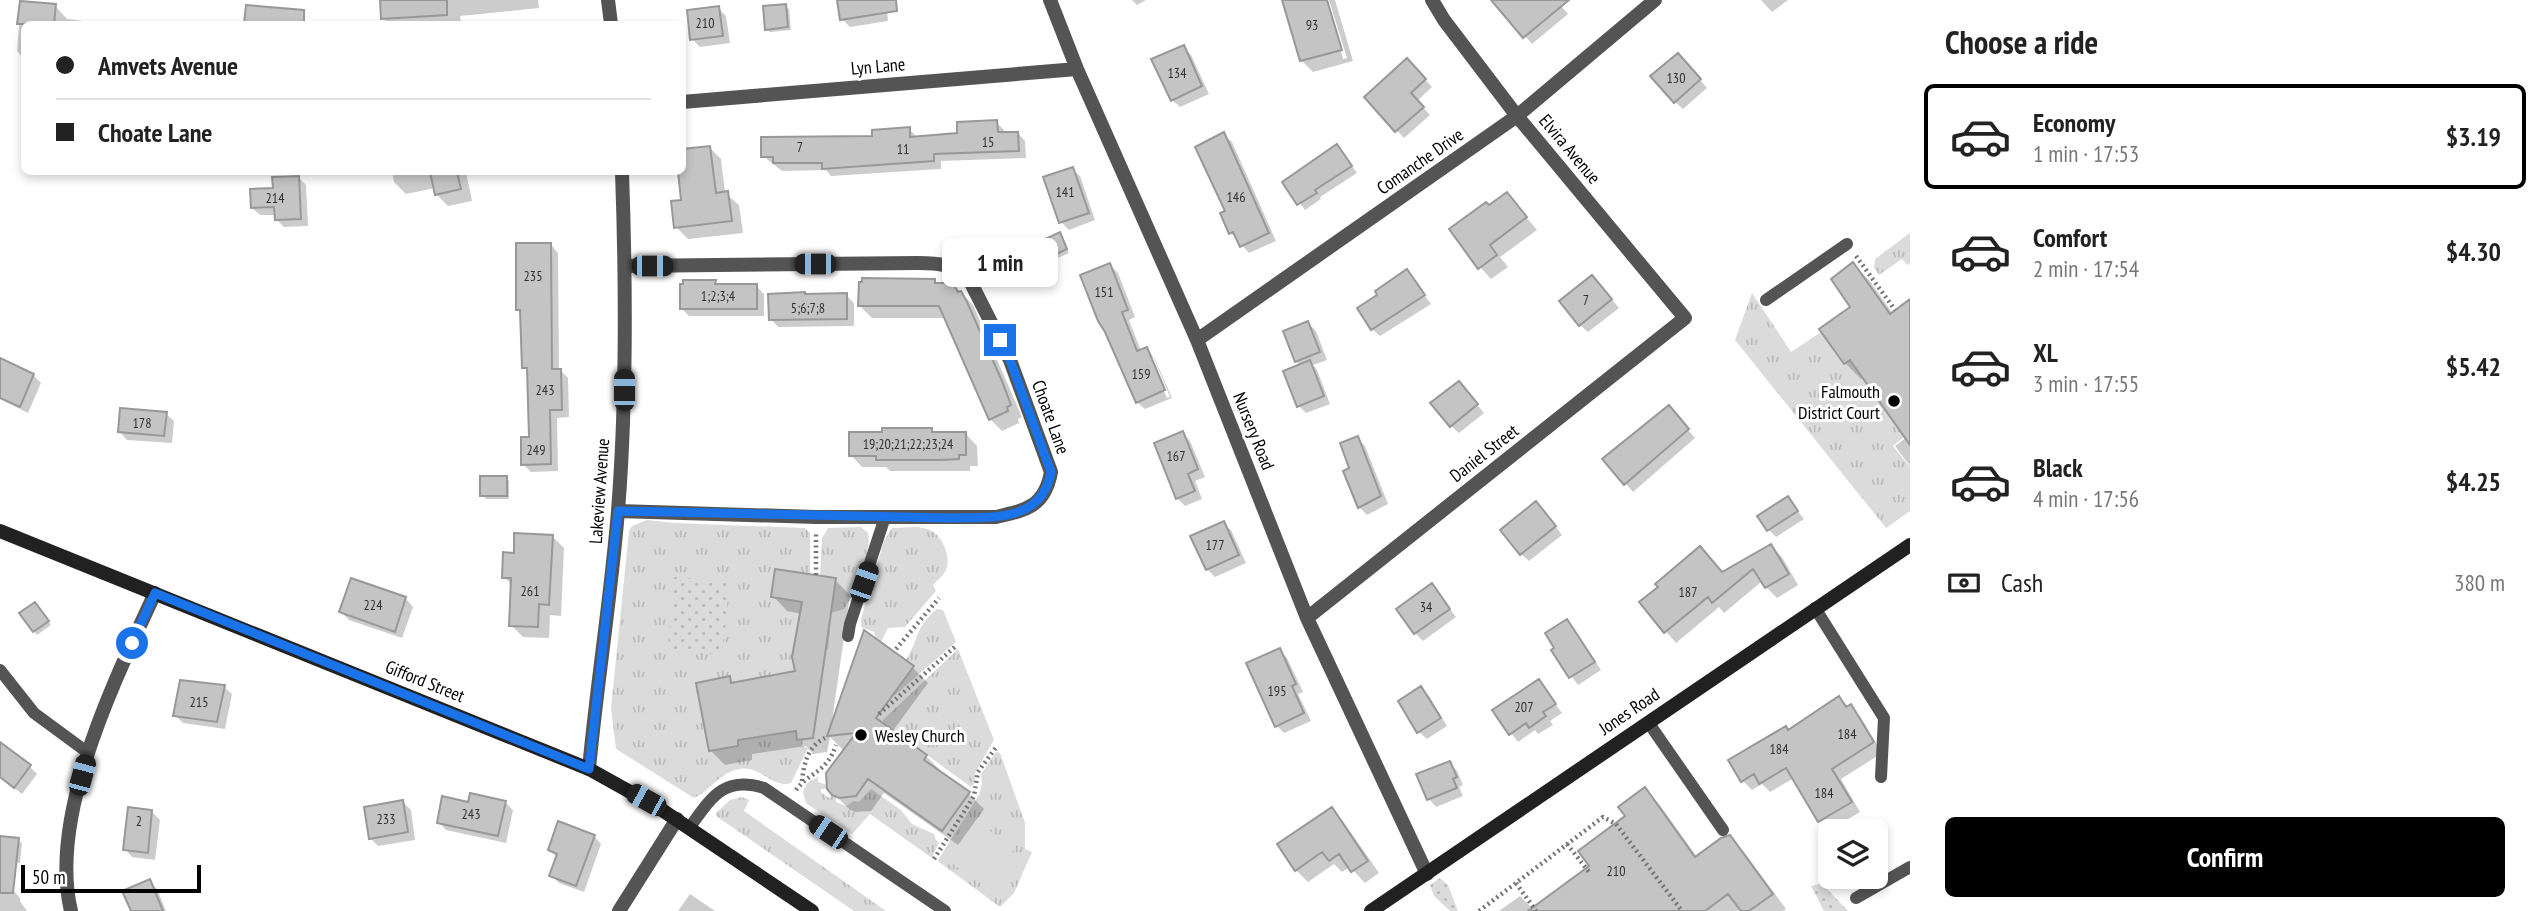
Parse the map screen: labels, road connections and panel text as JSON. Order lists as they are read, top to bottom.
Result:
{
  "streets": {
    "main road": ["Gifford Street", "Jones Road"],
    "street": [
      "Lyn Lane",
      "Elvira Avenue",
      "Comanche Drive",
      "Choate Lane",
      "Nursery Road",
      "Daniel Street",
      "Lakeview Avenue"
    ]
  },
  "crossings": [
    ["Lyn Lane", "Nursery Road"],
    ["Elvira Avenue", "Comanche Drive"],
    ["Elvira Avenue", "Daniel Street"],
    ["Comanche Drive", "Nursery Road"],
    ["Choate Lane", "Lakeview Avenue"],
    ["Nursery Road", "Daniel Street"],
    ["Nursery Road", "Jones Road"],
    ["Lakeview Avenue", "Gifford Street"]
  ],
  "places": ["Falmouth District Court", "Wesley Church"],
  "house_numbers": [
    "210",
    "93",
    "134",
    "130",
    "15",
    "7",
    "11",
    "141",
    "146",
    "214",
    "235",
    "151",
    "1;2;3;4",
    "7",
    "5;6;7;8",
    "159",
    "243",
    "178",
    "19;20;21;22;23;24",
    "249",
    "167",
    "177",
    "261",
    "187",
    "224",
    "34",
    "195",
    "215",
    "207",
    "184",
    "184",
    "184",
    "243",
    "233",
    "2",
    "210"
  ],
  "scale_bar": "50 m",
  "page": {
    "heading": "Choose a ride",
    "banner": ["Amvets Avenue", "Choate Lane"],
    "list": [
      {
        "name": "Economy",
        "note": "1 min · 17:53",
        "value": "$3.19"
      },
      {
        "name": "Comfort",
        "note": "2 min · 17:54",
        "value": "$4.30"
      },
      {
        "name": "XL",
        "note": "3 min · 17:55",
        "value": "$5.42"
      },
      {
        "name": "Black",
        "note": "4 min · 17:56",
        "value": "$4.25"
      }
    ],
    "bubble": "1 min",
    "pay": ["Cash", "380 m"],
    "buttons": "Confirm",
    "scale": "50 m"
  }
}
